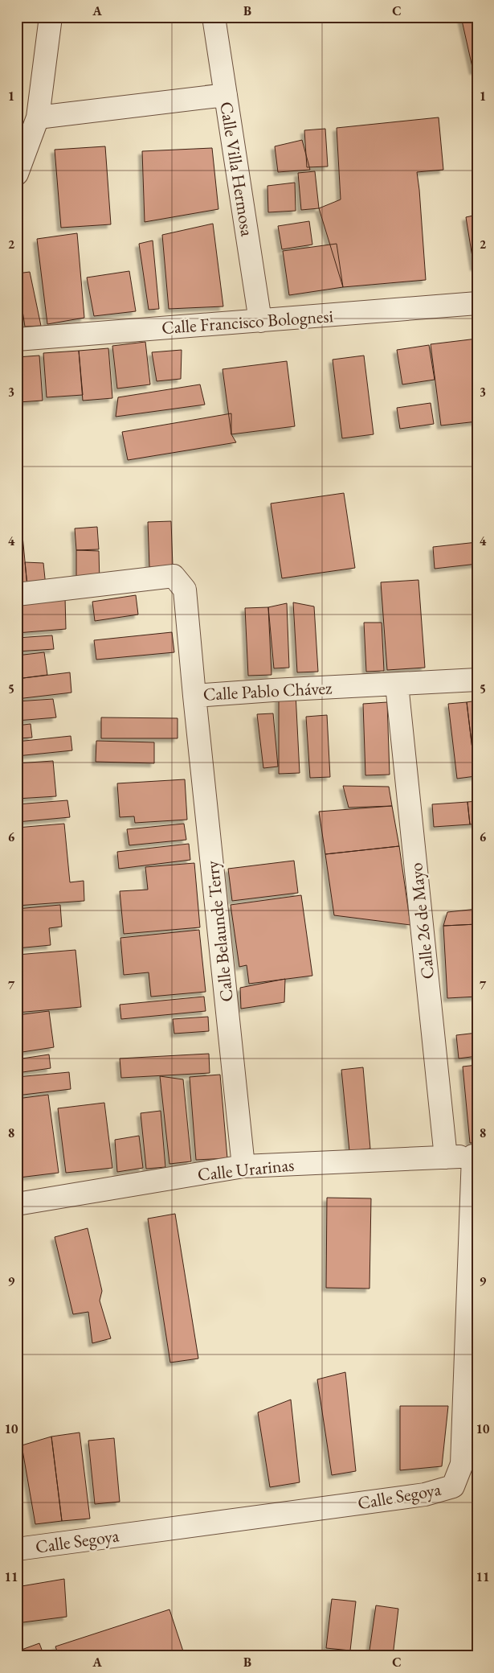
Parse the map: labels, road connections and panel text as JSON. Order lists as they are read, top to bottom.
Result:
{
  "streets": {
    "street": [
      "Calle Villa Hermosa",
      "Calle Francisco Bolognesi",
      "Calle Pablo Chávez",
      "Calle 26 de Mayo",
      "Calle Belaunde Terry",
      "Calle Urarinas",
      "Calle Segoya"
    ]
  },
  "crossings": [
    ["Calle Villa Hermosa", "Calle Francisco Bolognesi"],
    ["Calle Pablo Chávez", "Calle 26 de Mayo"],
    ["Calle Pablo Chávez", "Calle Belaunde Terry"],
    ["Calle 26 de Mayo", "Calle Urarinas"],
    ["Calle Belaunde Terry", "Calle Urarinas"],
    ["Calle Urarinas", "Calle Segoya"]
  ],
  "grid": {
    "columns": ["A", "B", "C"],
    "rows": [
      "1",
      "2",
      "3",
      "4",
      "5",
      "6",
      "7",
      "8",
      "9",
      "10",
      "11"
    ]
  }
}
